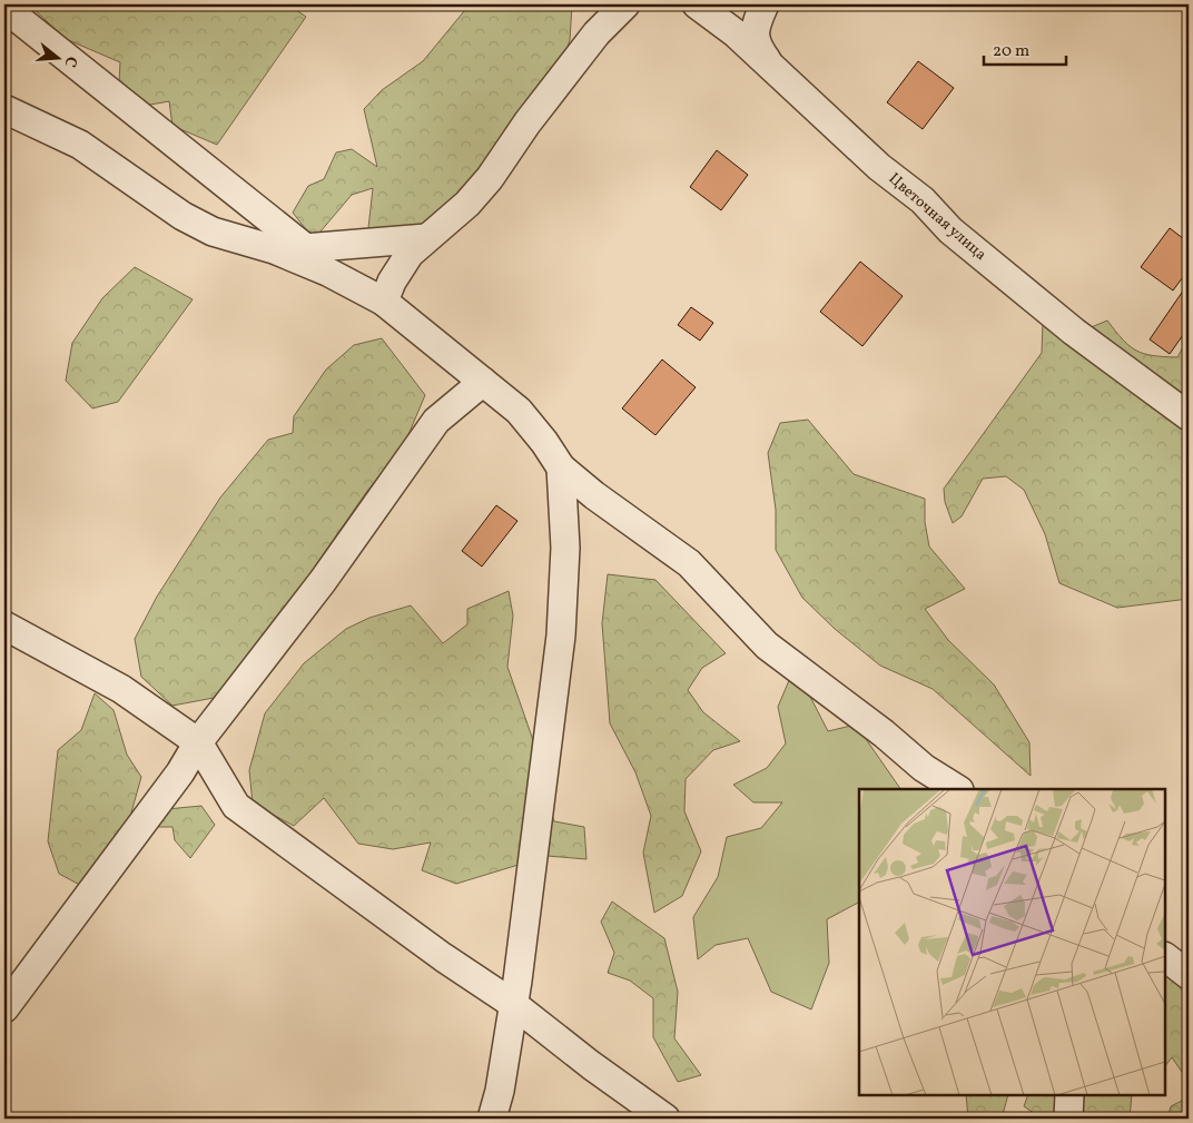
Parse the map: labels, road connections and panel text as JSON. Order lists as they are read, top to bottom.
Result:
{
  "streets": {
    "street": ["Цветочная улица"]
  },
  "scale_bar": "20 m",
  "north": "right"
}
